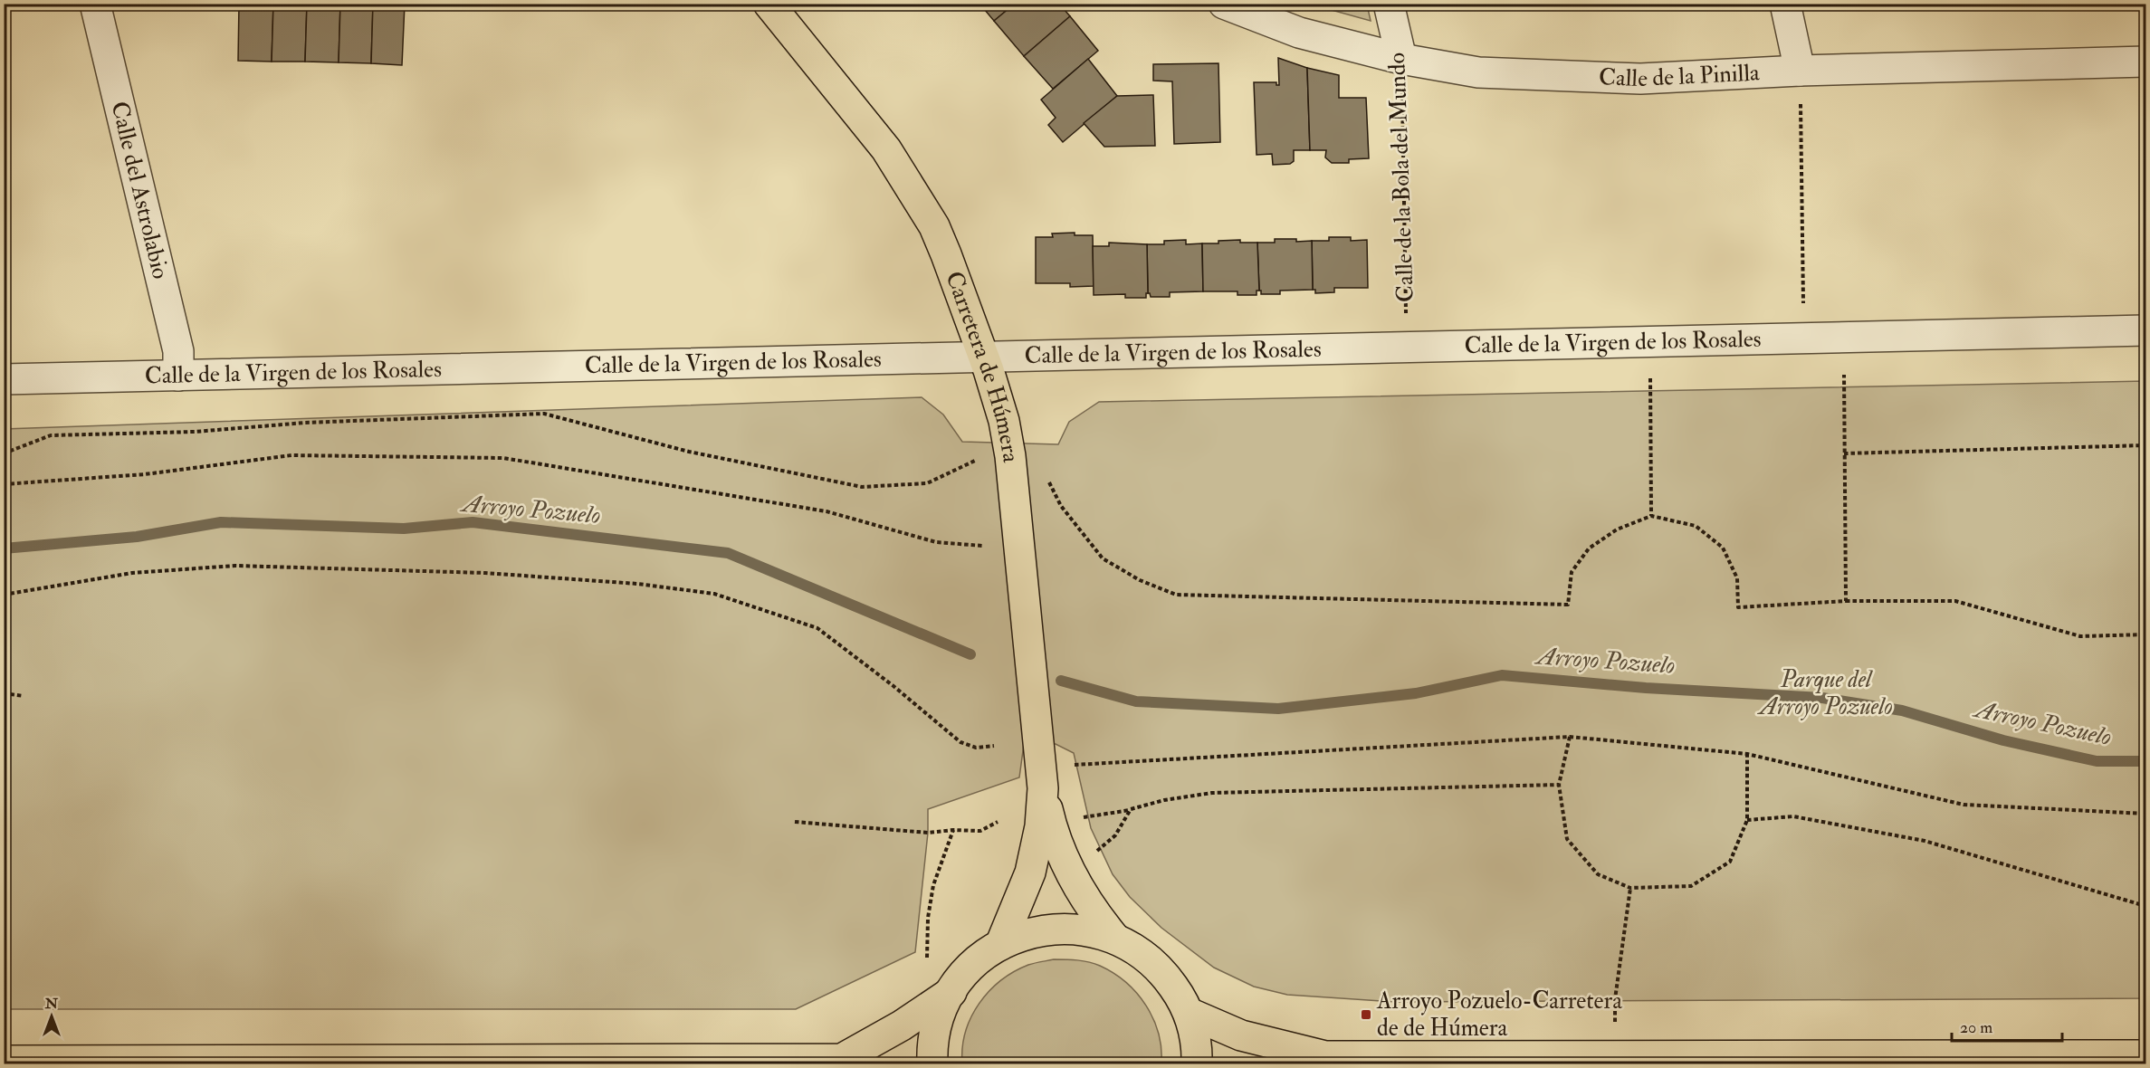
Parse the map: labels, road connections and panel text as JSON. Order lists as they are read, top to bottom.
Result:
{
  "streets": {
    "main road": ["Carretera de Húmera"],
    "street": [
      "Calle de la Pinilla",
      "Calle de la Bola del Mundo",
      "Calle del Astrolabio",
      "Calle de la Virgen de los Rosales"
    ]
  },
  "crossings": [
    ["Calle de la Pinilla", "Calle de la Bola del Mundo"],
    ["Calle del Astrolabio", "Calle de la Virgen de los Rosales"],
    ["Calle de la Virgen de los Rosales", "Carretera de Húmera"]
  ],
  "water": ["Arroyo Pozuelo"],
  "parks": ["Parque del Arroyo Pozuelo"],
  "places": {
    "transit": ["Arroyo Pozuelo-Carretera de de Húmera"]
  },
  "scale_bar": "20 m",
  "north": "top"
}
